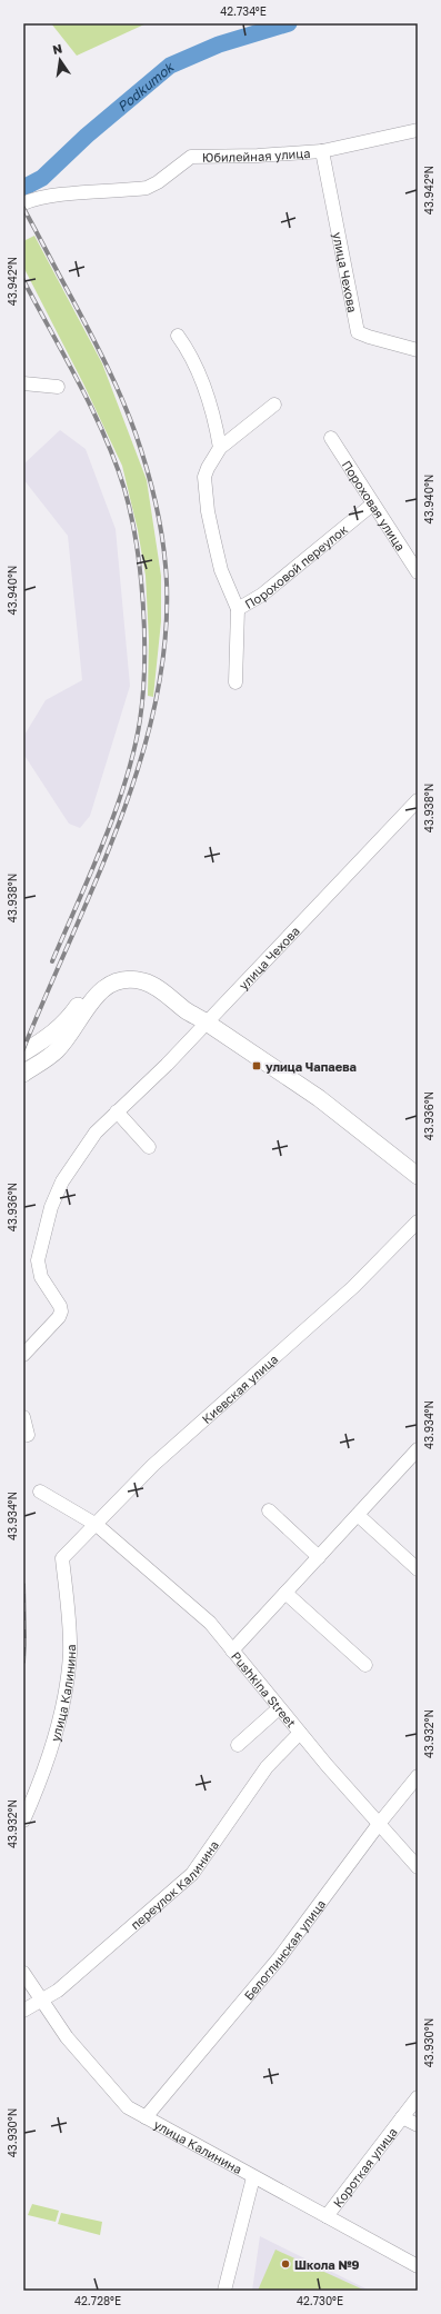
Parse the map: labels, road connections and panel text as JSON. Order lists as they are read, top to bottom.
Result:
{
  "streets": {
    "street": [
      "Юбилейная улица",
      "улица Чехова",
      "Пороховая улица",
      "Пороховой переулок",
      "Киевская улица",
      "Pushkina Street",
      "улица Калинина",
      "переулок Калинина",
      "Белоглинская улица",
      "Короткая улица"
    ]
  },
  "crossings": [
    ["Юбилейная улица", "улица Чехова"],
    ["Пороховая улица", "Пороховой переулок"],
    ["Киевская улица", "Pushkina Street"],
    ["Киевская улица", "улица Калинина"],
    ["Pushkina Street", "переулок Калинина"],
    ["Pushkina Street", "Белоглинская улица"],
    ["улица Калинина", "переулок Калинина"],
    ["улица Калинина", "Белоглинская улица"],
    ["улица Калинина", "Короткая улица"]
  ],
  "water": ["Podkumok"],
  "places": {
    "transit": ["улица Чапаева"],
    "other": ["Школа №9"]
  },
  "north": "top",
  "coordinates": [
    "42.734°E",
    "43.942°N",
    "43.940°N",
    "43.938°N",
    "43.936°N",
    "43.934°N",
    "43.932°N",
    "43.930°N",
    "42.728°E",
    "42.730°E"
  ]
}
